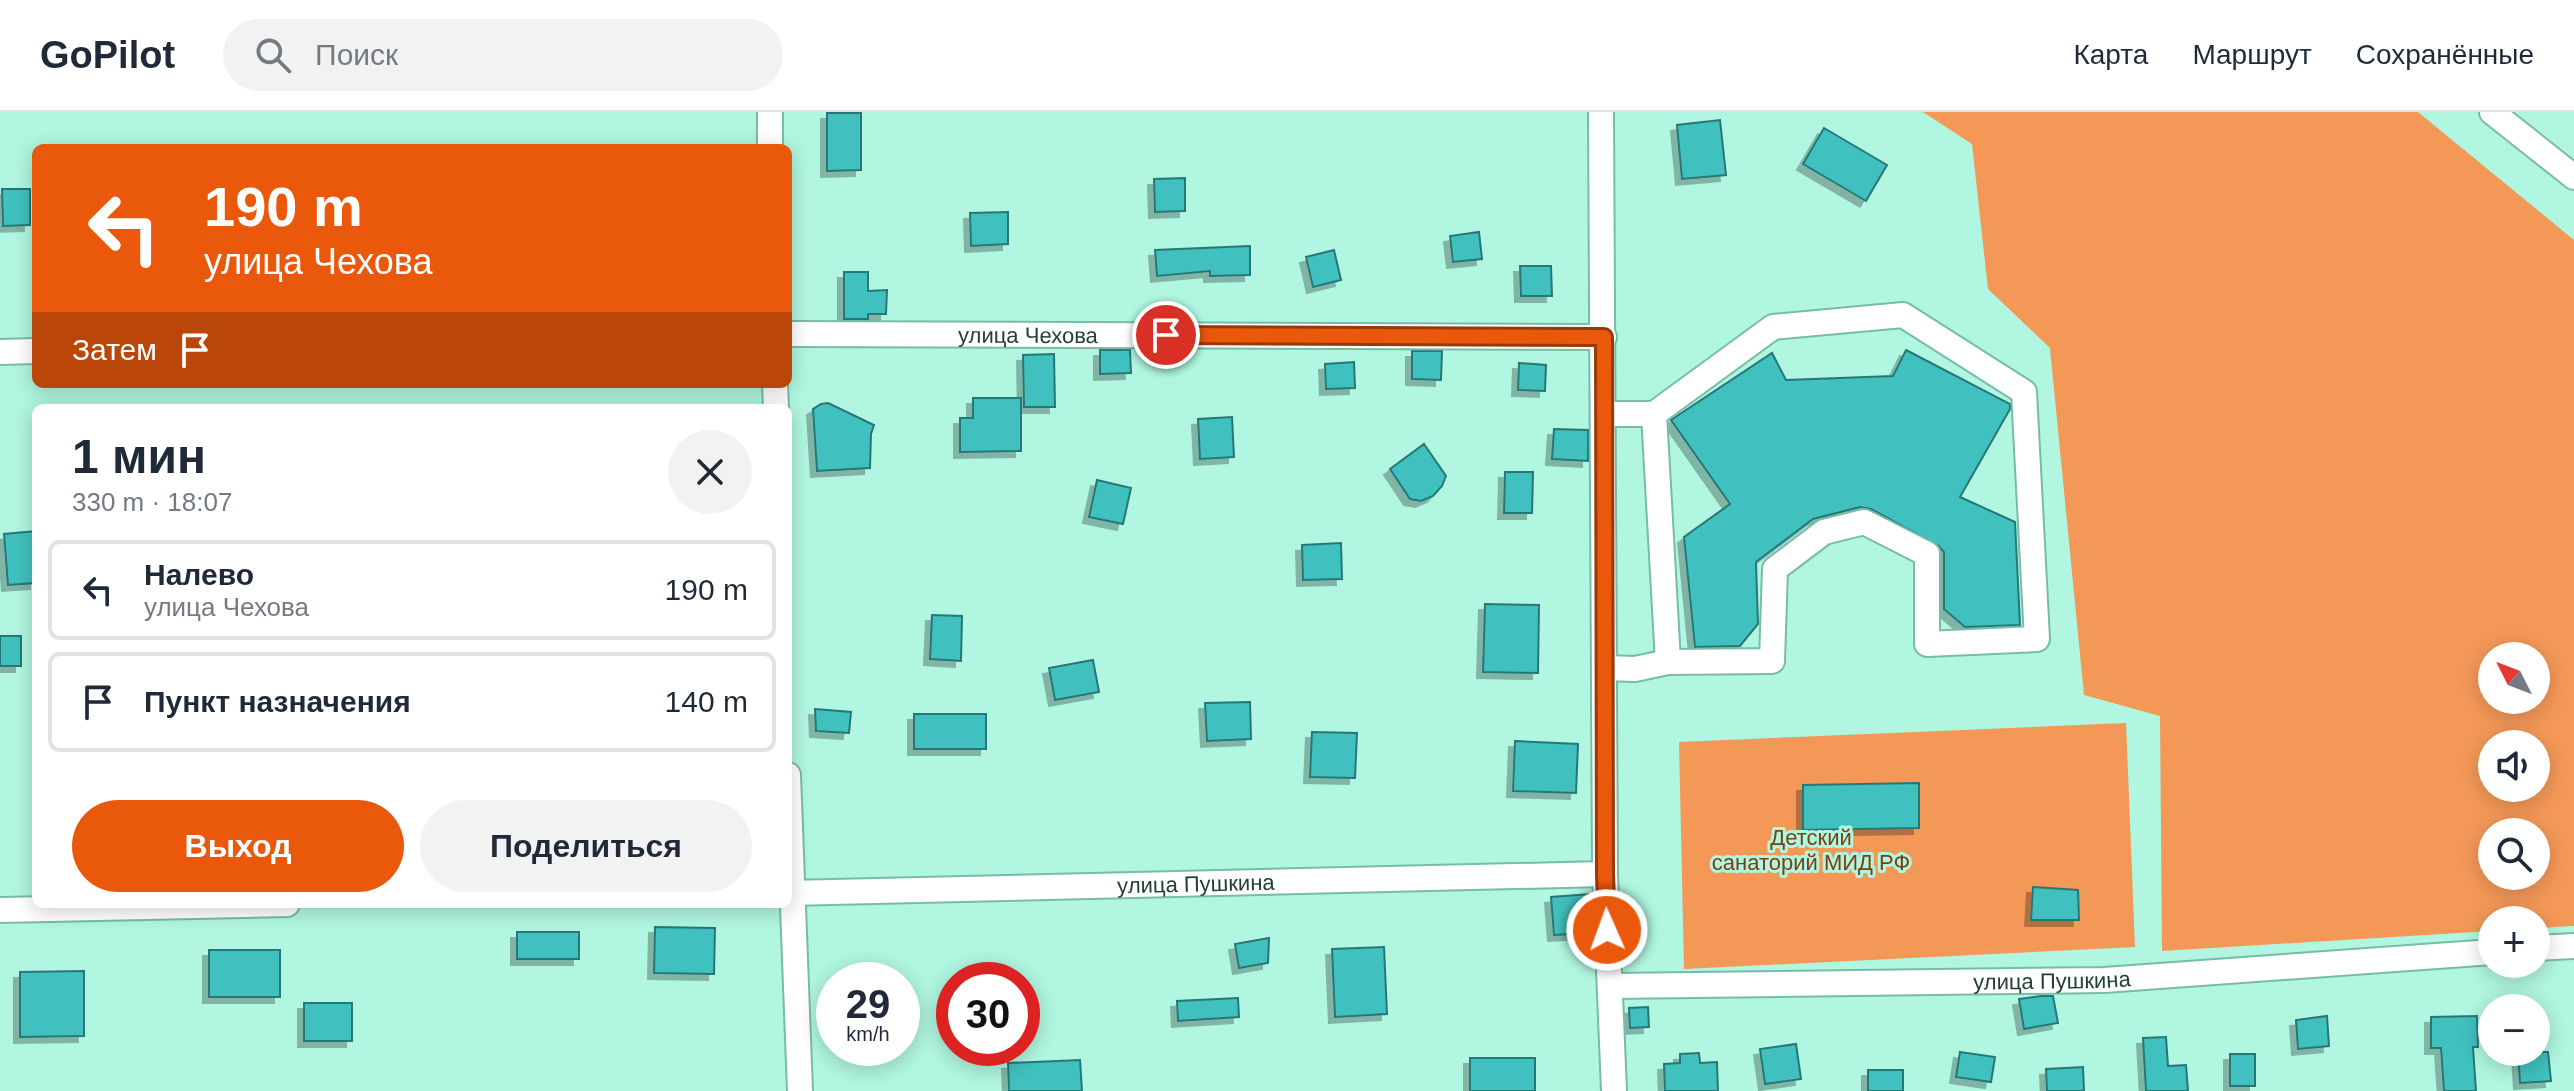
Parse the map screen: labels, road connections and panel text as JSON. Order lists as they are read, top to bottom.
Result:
{
  "streets": {
    "street": ["улица Чехова", "улица Пушкина"]
  },
  "parks": ["Детский санаторий МИД РФ"],
  "north": "top left",
  "page": {
    "header": "GoPilot",
    "search": "Поиск",
    "nav": ["Карта", "Маршрут", "Сохранённые"],
    "turn": ["190 m", "улица Чехова"],
    "then": "Затем",
    "heading": ["1 мин", "330 m · 18:07"],
    "list": [
      {
        "name": "Налево",
        "note": "улица Чехова",
        "value": "190 m"
      },
      {
        "name": "Пункт назначения",
        "value": "140 m"
      }
    ],
    "map_buttons": ["+", "−"],
    "buttons": ["Выход", "Поделиться"],
    "speed": "29 km/h",
    "limit": "30"
  }
}
